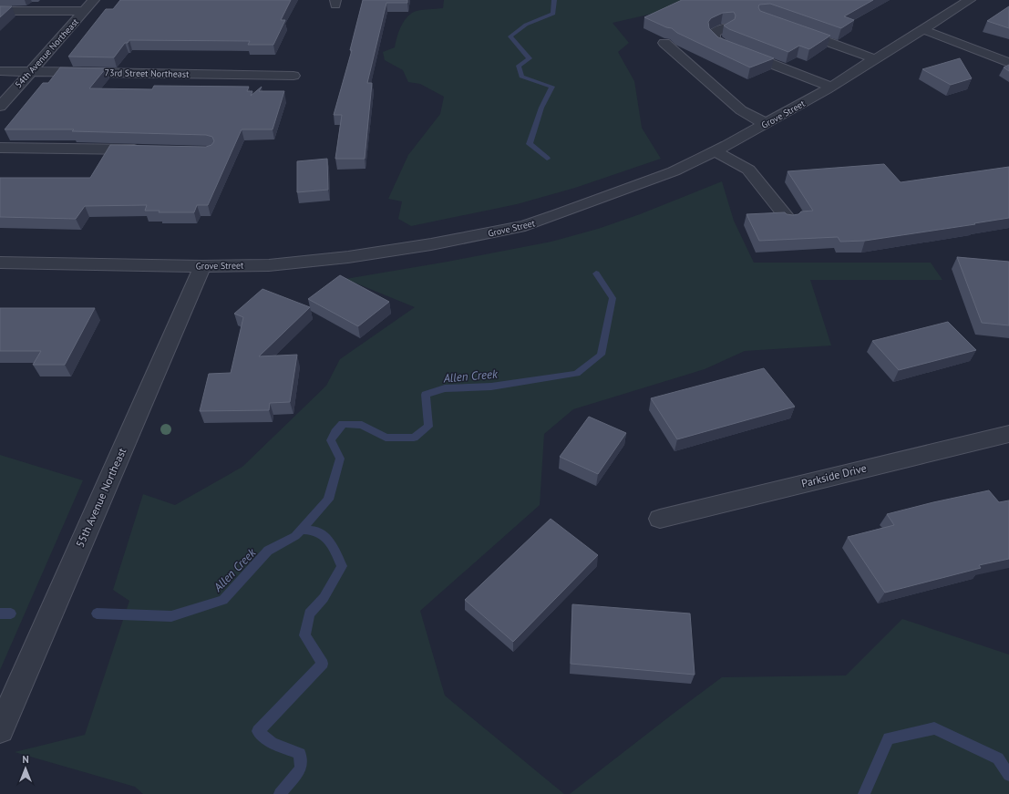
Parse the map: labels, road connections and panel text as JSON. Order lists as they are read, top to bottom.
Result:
{
  "streets": {
    "street": [
      "54th Avenue Northeast",
      "73rd Street Northeast",
      "Grove Street",
      "Parkside Drive",
      "55th Avenue Northeast"
    ]
  },
  "crossings": [
    ["54th Avenue Northeast", "73rd Street Northeast"],
    ["Grove Street", "55th Avenue Northeast"]
  ],
  "water": ["Allen Creek"],
  "north": "top"
}
